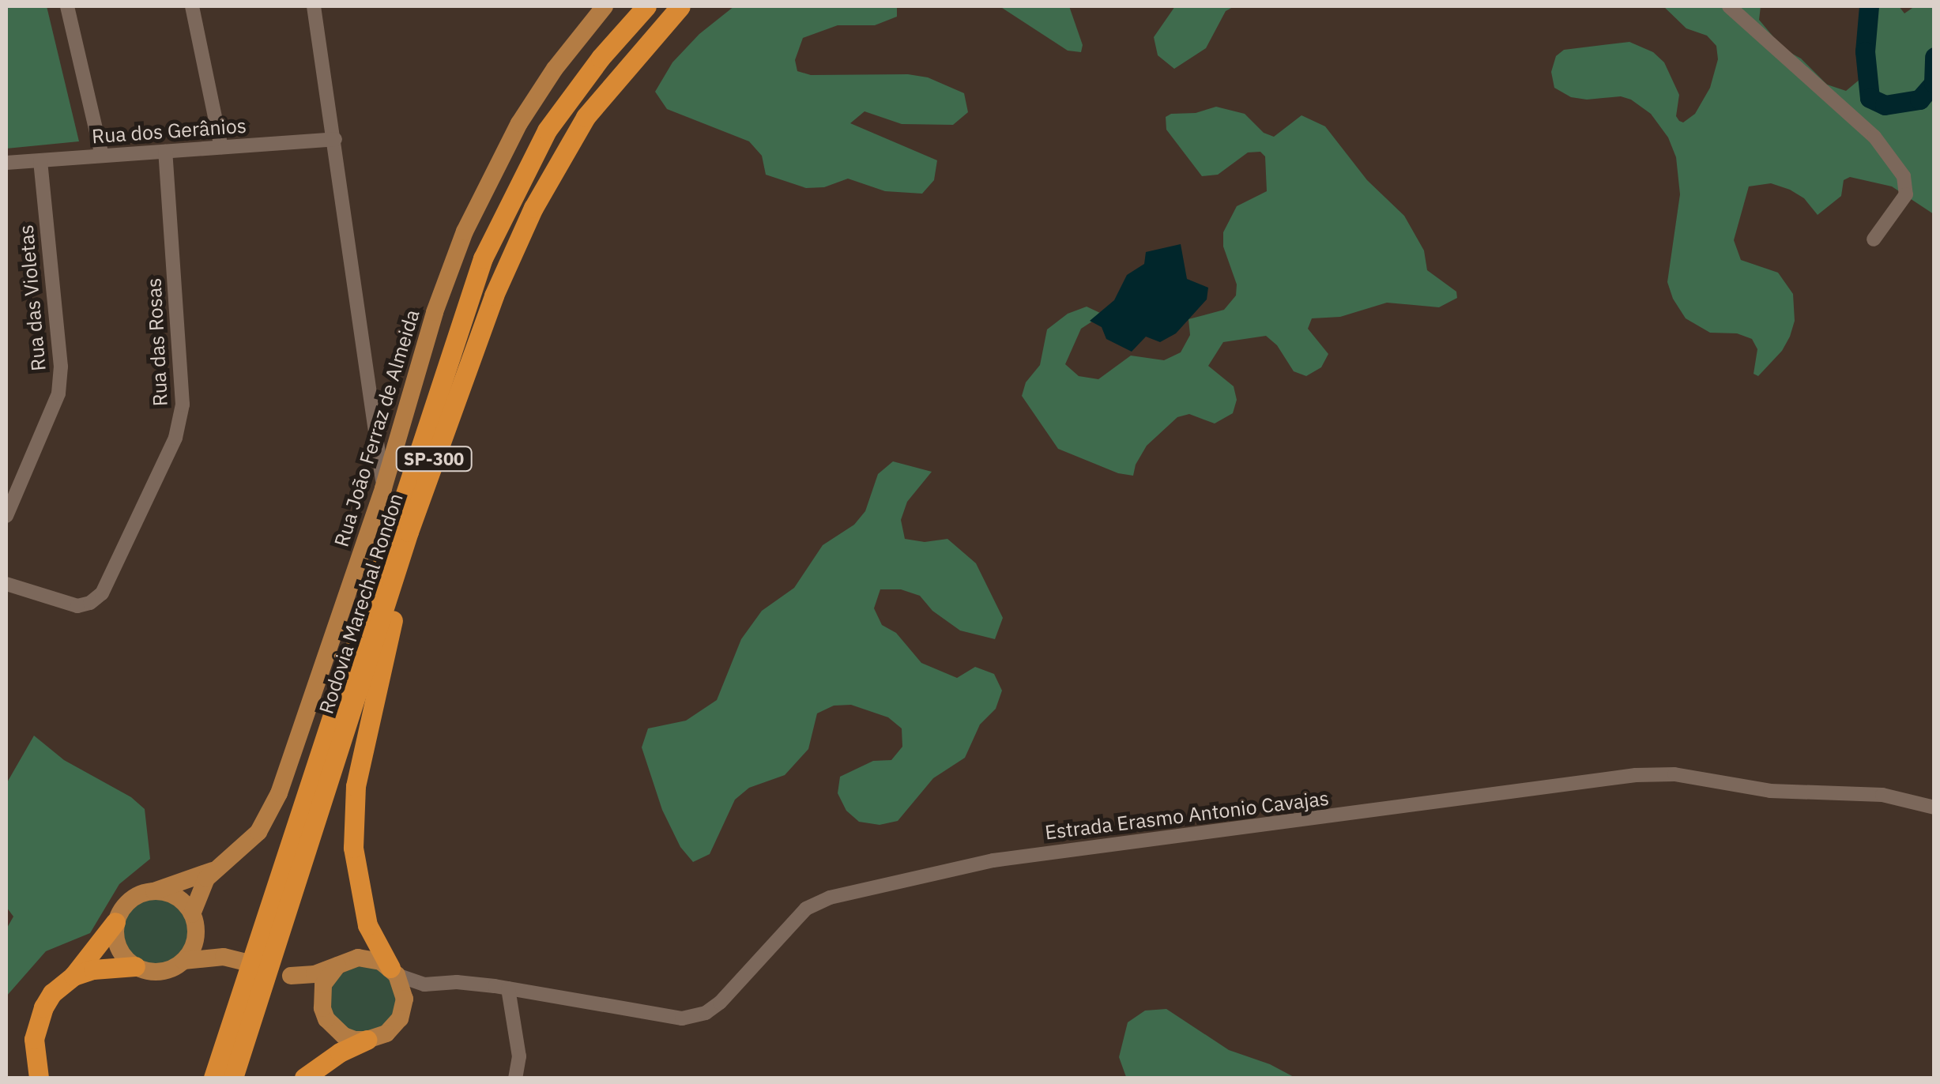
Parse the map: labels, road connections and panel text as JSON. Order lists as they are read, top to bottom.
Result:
{
  "streets": {
    "highway": ["SP-300", "Rodovia Marechal Rondon"],
    "main road": ["Rua João Ferraz de Almeida"],
    "street": [
      "Rua dos Gerânios",
      "Rua das Violetas",
      "Rua das Rosas",
      "Estrada Erasmo Antonio Cavajas"
    ]
  },
  "crossings": [
    ["Rua dos Gerânios", "Rua das Violetas"],
    ["Rua dos Gerânios", "Rua das Rosas"]
  ]
}
